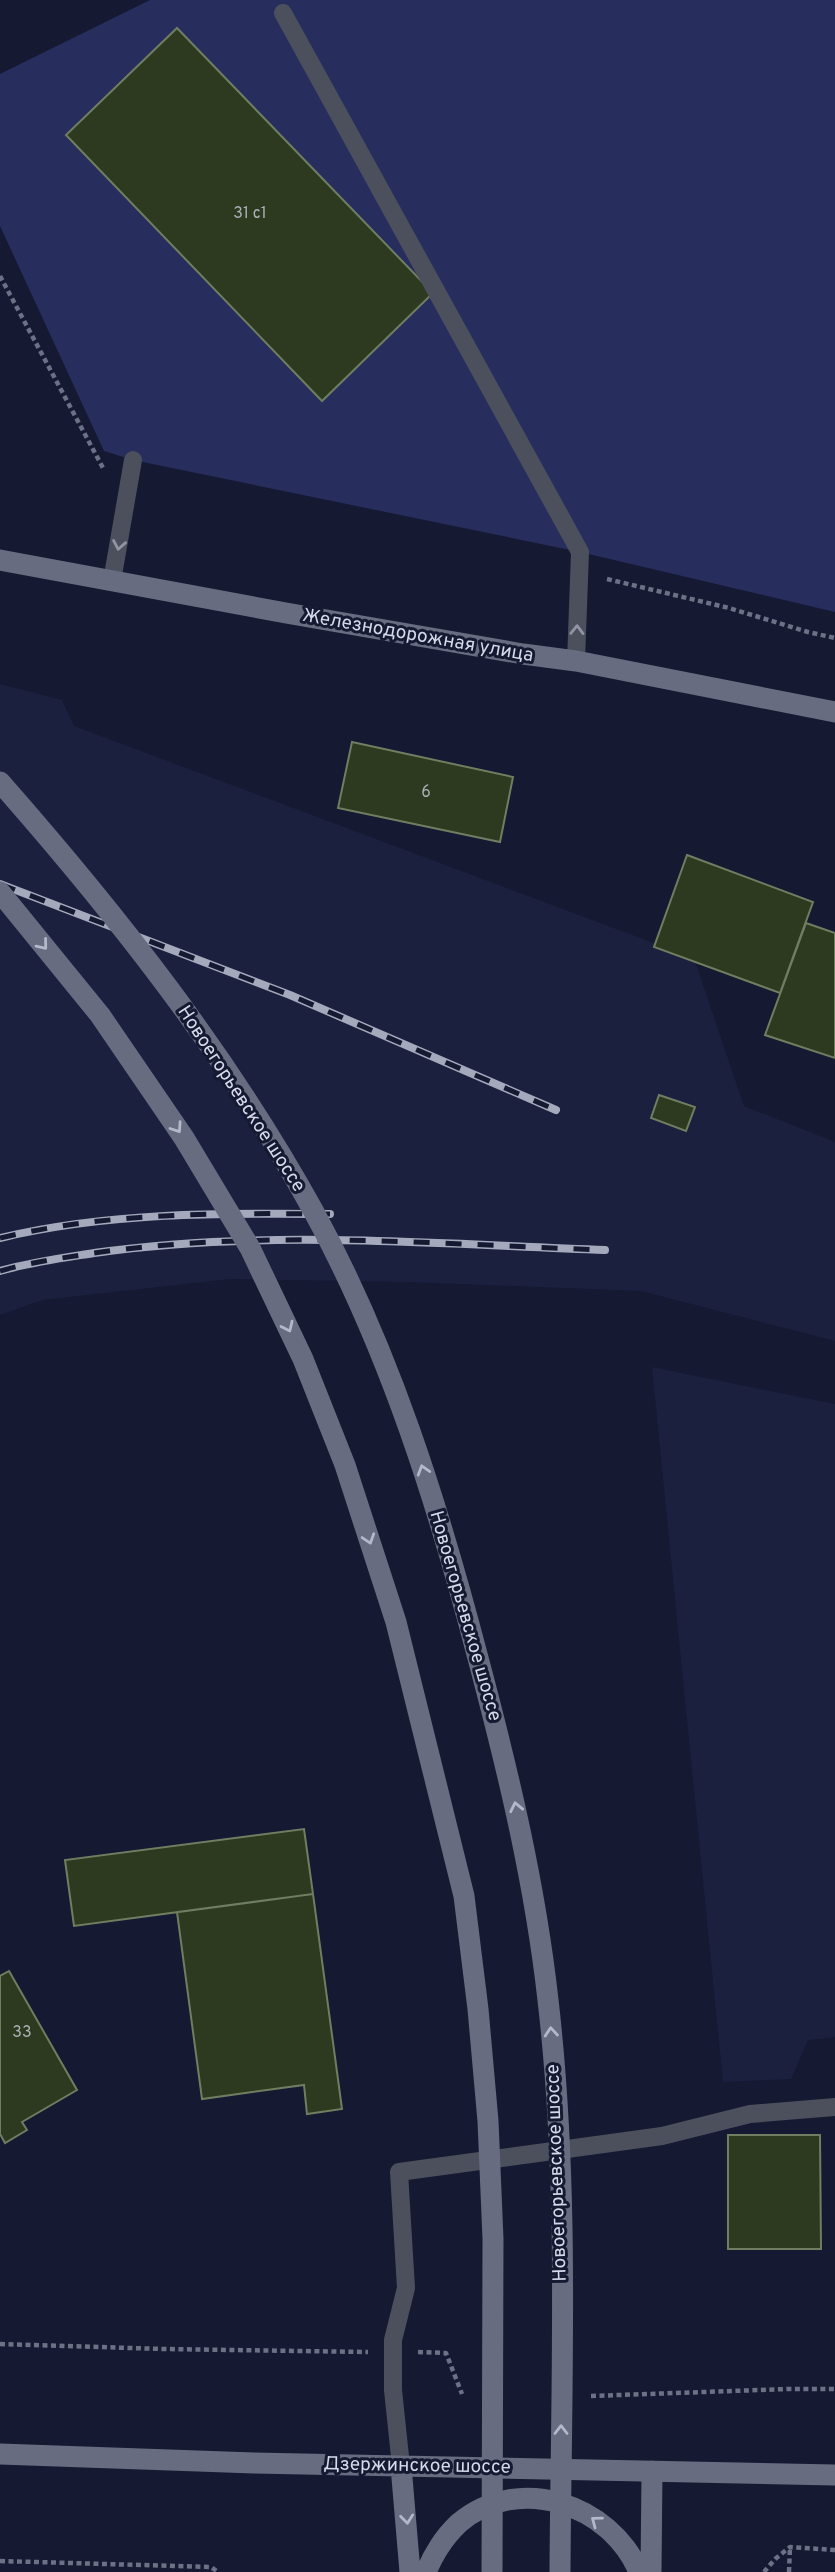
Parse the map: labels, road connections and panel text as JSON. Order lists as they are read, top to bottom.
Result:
{
  "streets": {
    "main road": ["Железнодорожная улица", "Новоегорьевское шоссе", "Дзержинское шоссе"]
  },
  "house_numbers": ["31 с1", "6", "33"]
}
